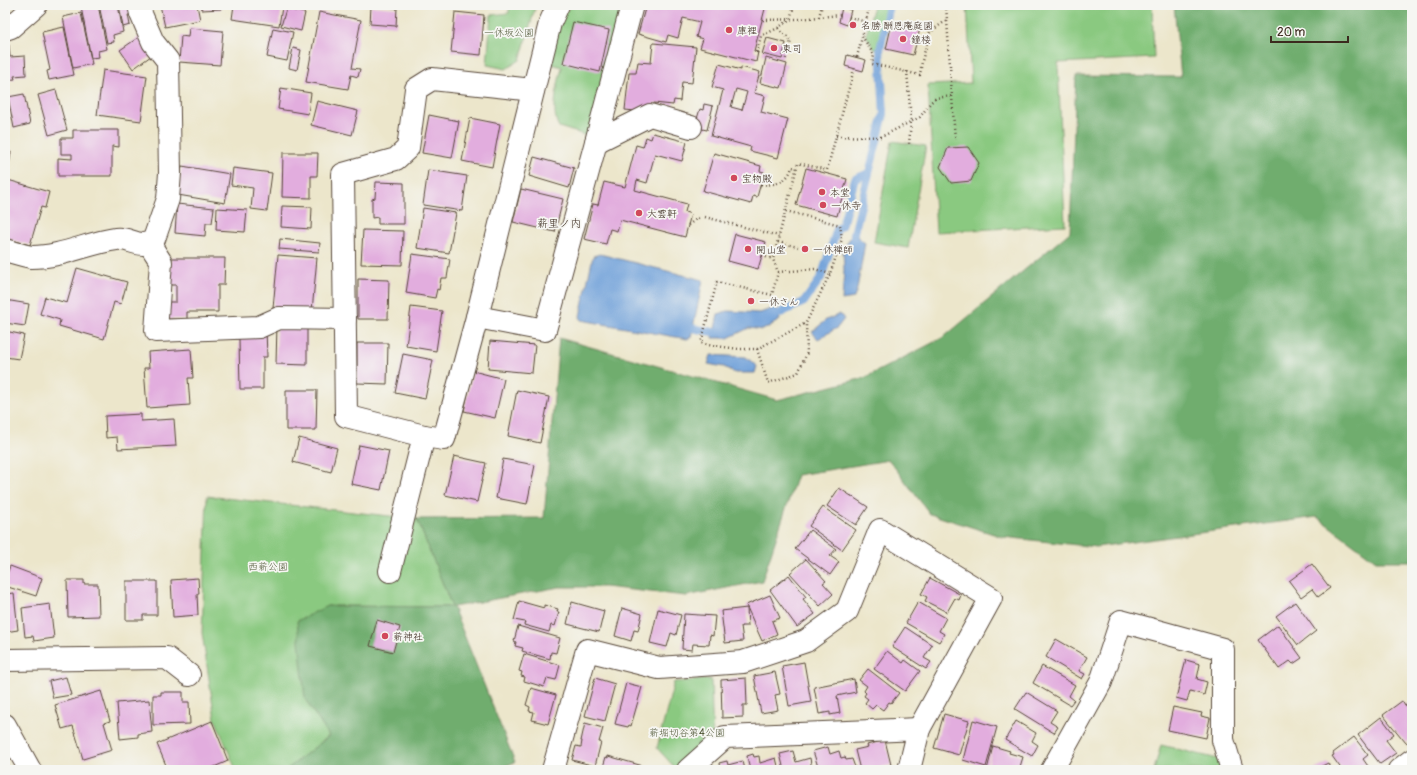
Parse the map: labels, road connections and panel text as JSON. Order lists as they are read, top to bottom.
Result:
{
  "districts": ["薪里ノ内"],
  "parks": ["一休坂公園", "西薪公園", "薪堀切谷第4公園"],
  "places": [
    "名勝 酬恩庵庭園",
    "庫裡",
    "鐘楼",
    "東司",
    "宝物殿",
    "本堂",
    "一休寺",
    "大雲軒",
    "開山堂",
    "一休禅師",
    "一休さん",
    "薪神社"
  ],
  "scale_bar": "20 m"
}
